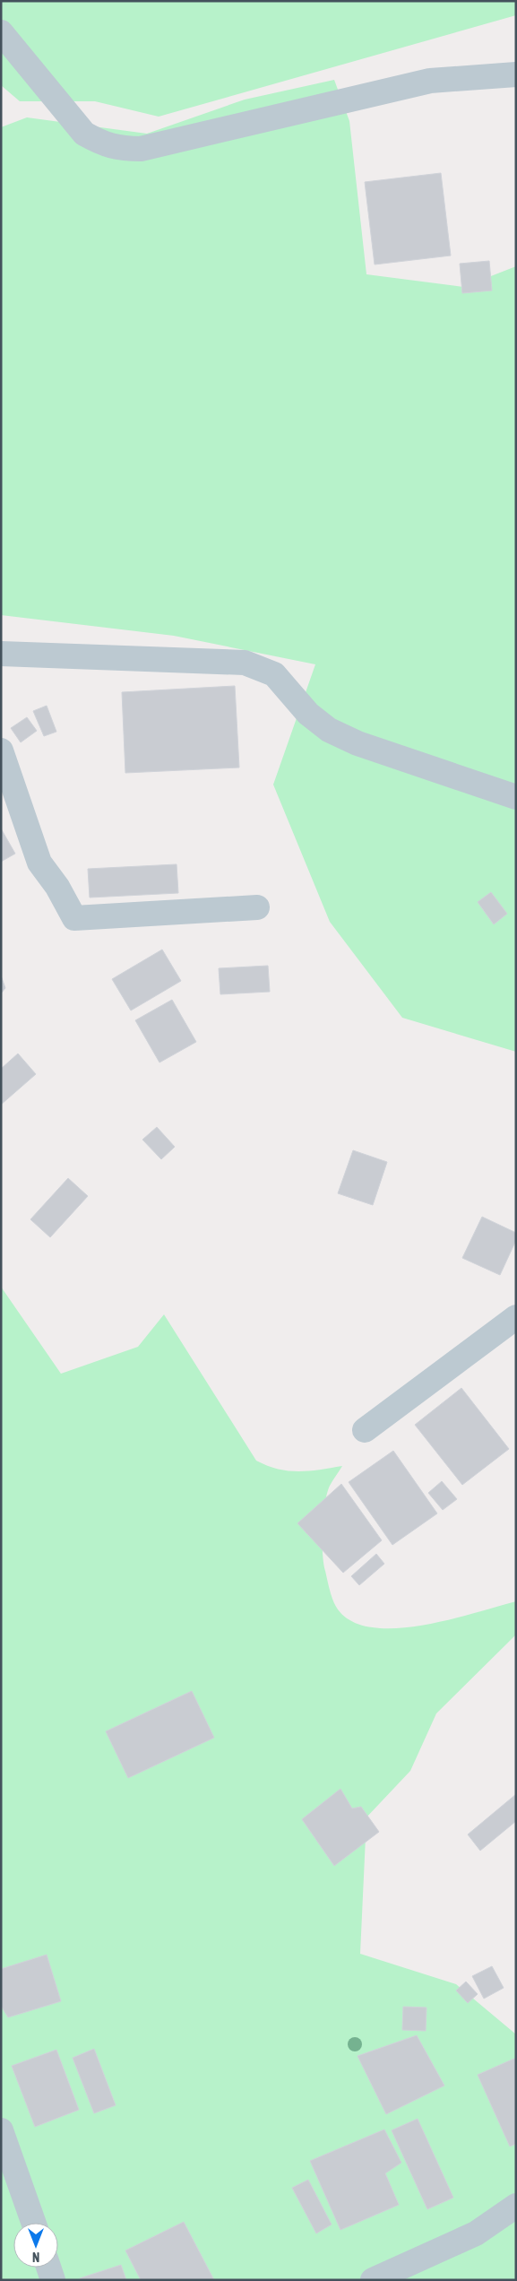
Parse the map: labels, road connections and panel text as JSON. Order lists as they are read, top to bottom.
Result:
{
  "north": "bottom"
}
